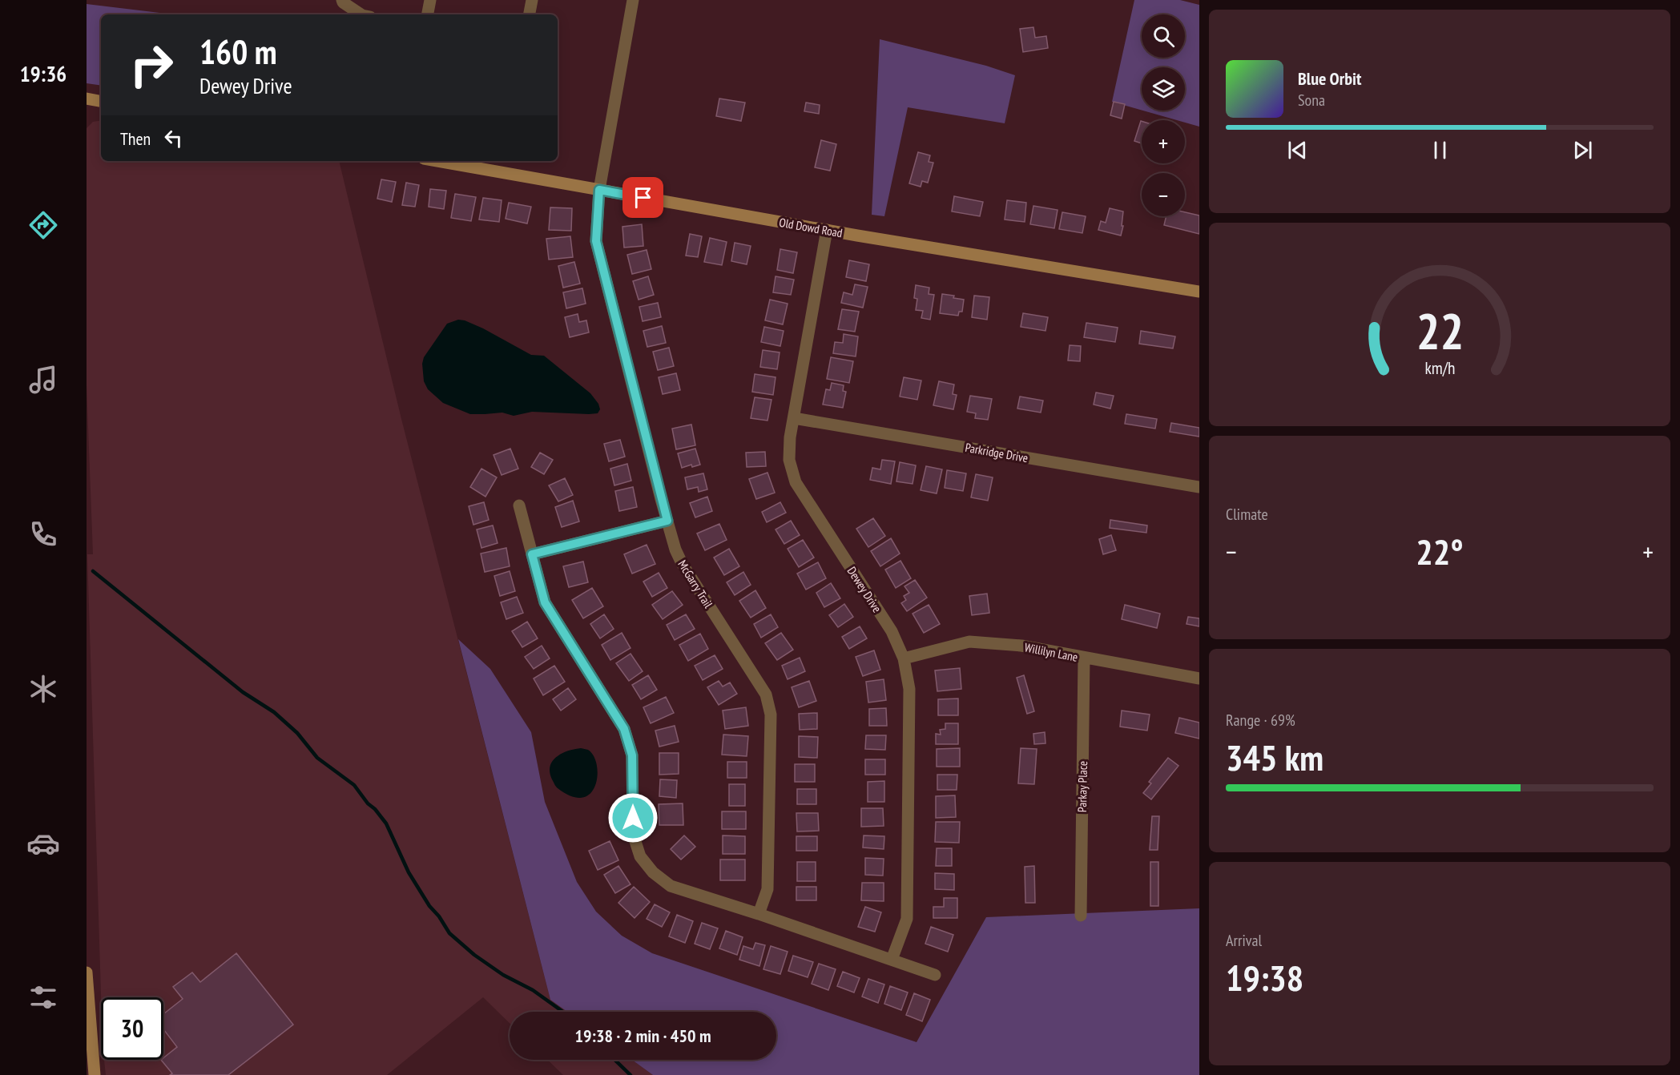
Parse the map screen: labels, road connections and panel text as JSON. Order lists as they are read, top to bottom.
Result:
{
  "streets": {
    "street": [
      "Old Dowd Road",
      "Parkridge Drive",
      "McGarry Trail",
      "Dewey Drive",
      "Willilyn Lane",
      "Parkay Place"
    ]
  },
  "crossings": [
    ["Old Dowd Road", "McGarry Trail"],
    ["Old Dowd Road", "Dewey Drive"],
    ["Parkridge Drive", "Dewey Drive"],
    ["Dewey Drive", "Willilyn Lane"],
    ["Willilyn Lane", "Parkay Place"]
  ],
  "page": {
    "tabs": "19:36",
    "map_buttons": ["+", "−"],
    "turn": ["160 m", "Dewey Drive"],
    "song": ["Blue Orbit", "Sona"],
    "then": "Then",
    "tile": [
      "Climate",
      ["Range · 69%", "345 km"],
      ["Arrival", "19:38"]
    ],
    "heat": ["−", "22°", "+"],
    "limit": "30",
    "trip": "19:38 · 2 min · 450 m",
    "gauge": ["22", "km/h"]
  }
}
